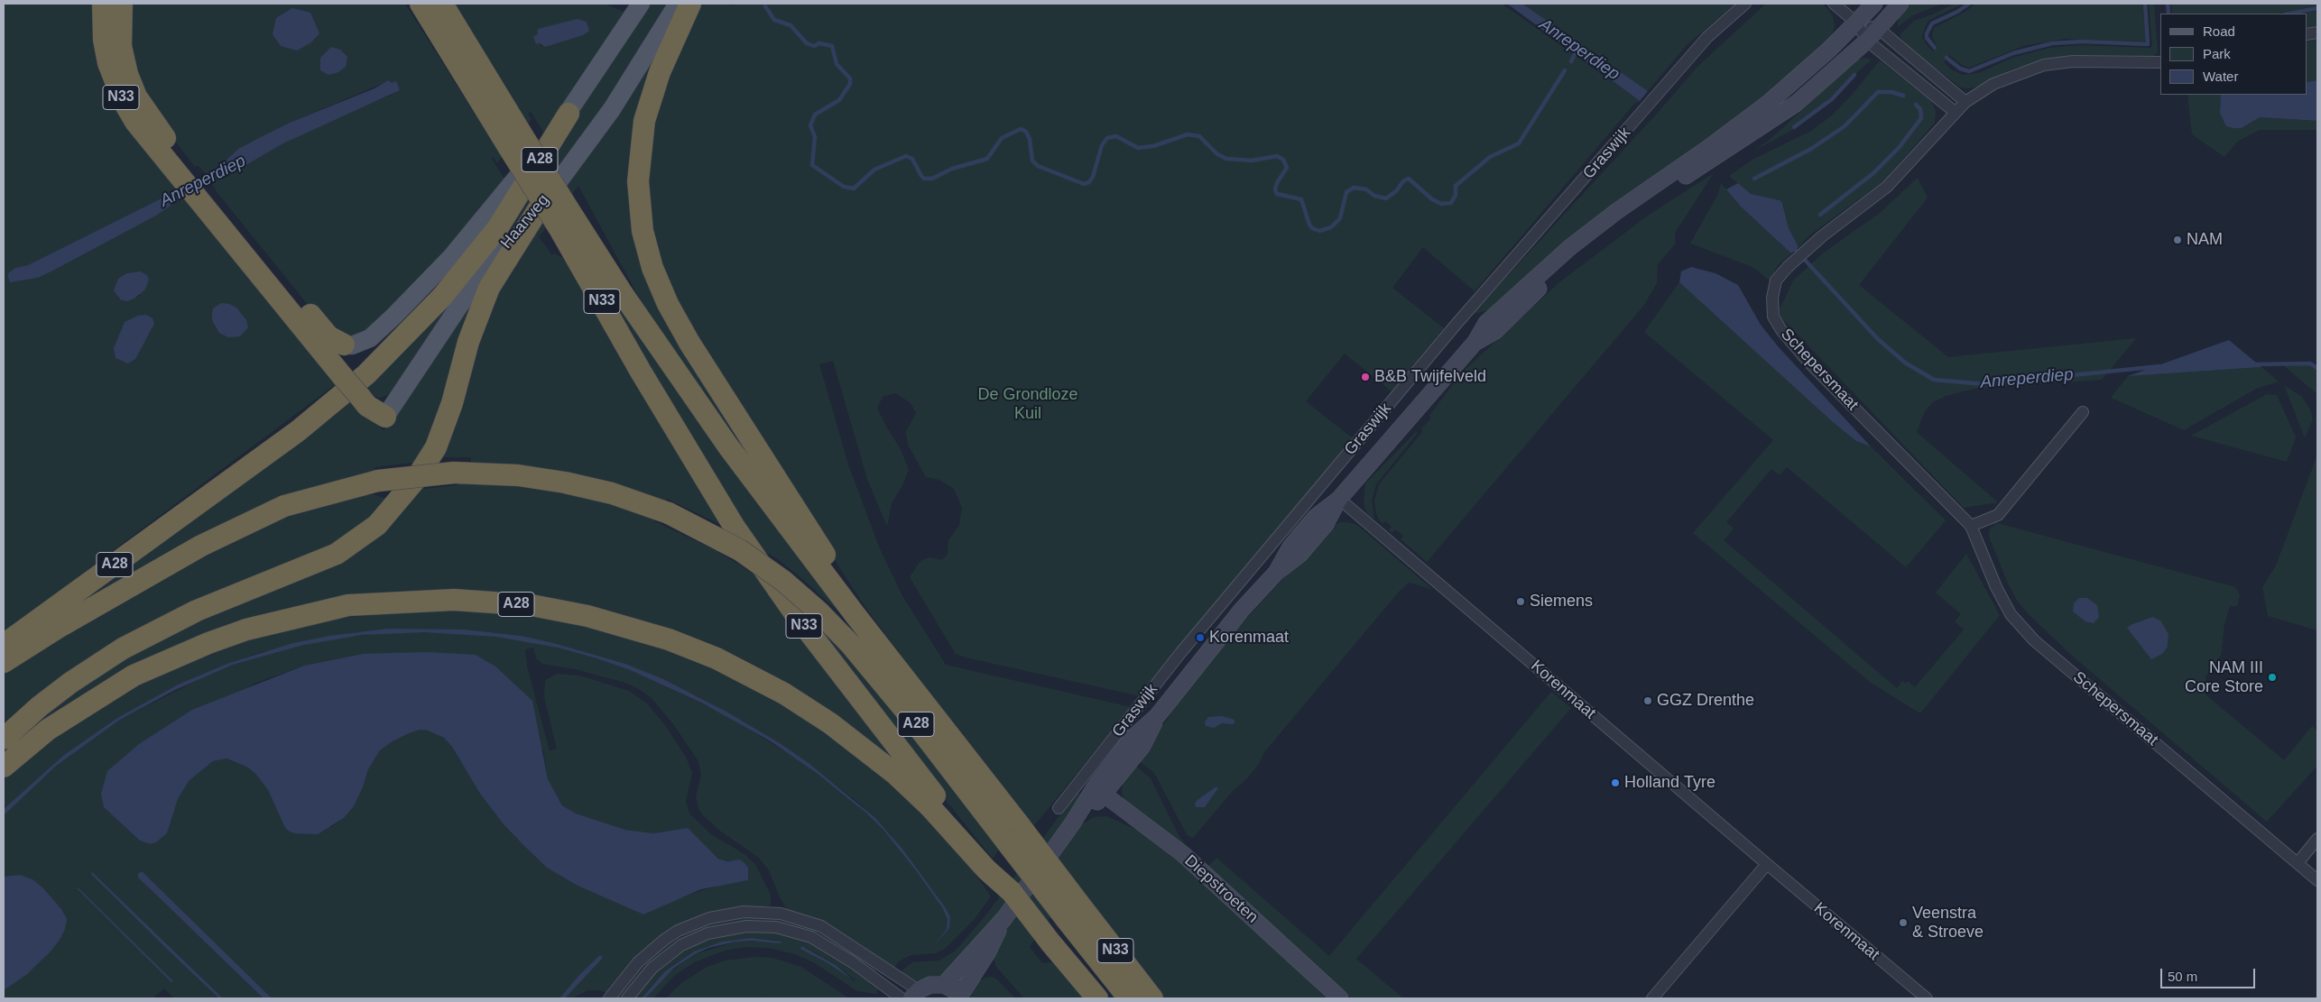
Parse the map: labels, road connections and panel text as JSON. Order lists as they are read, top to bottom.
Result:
{
  "streets": {
    "highway": ["N33", "A28"],
    "main road": ["Graswijk", "Haarweg", "Diepstroeten"],
    "street": ["Schepersmaat", "Korenmaat"]
  },
  "crossings": [
    ["N33", "A28"],
    ["N33", "Haarweg"],
    ["Graswijk", "Korenmaat"],
    ["Graswijk", "Diepstroeten"],
    ["A28", "Haarweg"]
  ],
  "water": ["Anreperdiep"],
  "parks": ["De Grondloze Kuil"],
  "places": [
    "NAM",
    "B&B Twijfelveld",
    "Siemens",
    "Korenmaat",
    "NAM III Core Store",
    "GGZ Drenthe",
    "Holland Tyre",
    "Veenstra & Stroeve"
  ],
  "legend": ["Road", "Park", "Water"],
  "scale_bar": "50 m"
}
